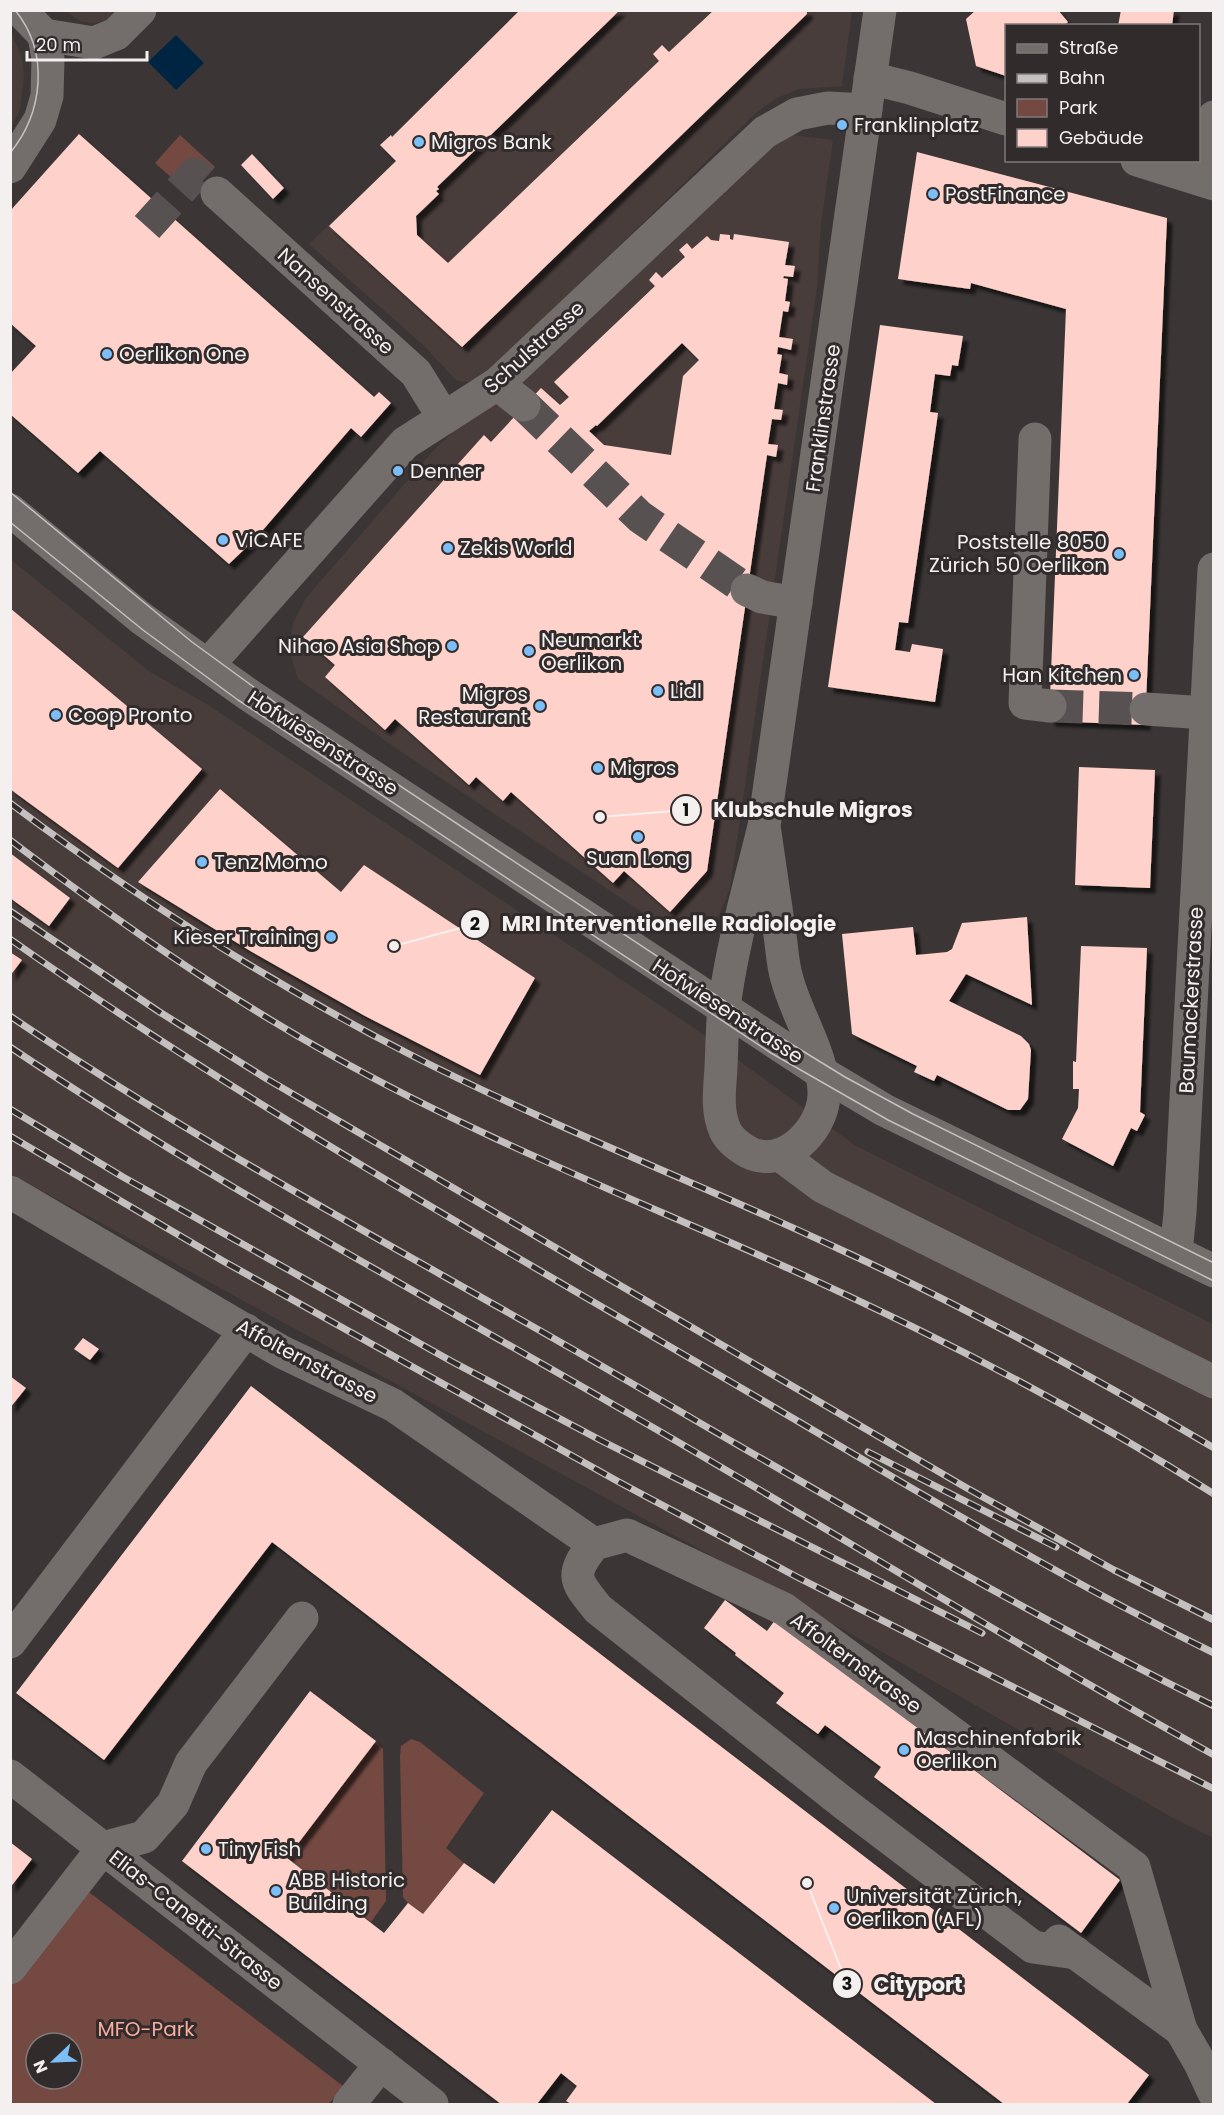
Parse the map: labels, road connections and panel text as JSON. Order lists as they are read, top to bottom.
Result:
{
  "streets": {
    "street": [
      "Nansenstrasse",
      "Schulstrasse",
      "Franklinstrasse",
      "Hofwiesenstrasse",
      "Baumackerstrasse",
      "Affolternstrasse",
      "Elias-Canetti-Strasse"
    ]
  },
  "crossings": [
    ["Nansenstrasse", "Schulstrasse"],
    ["Schulstrasse", "Franklinstrasse"],
    ["Schulstrasse", "Hofwiesenstrasse"],
    ["Franklinstrasse", "Hofwiesenstrasse"],
    ["Hofwiesenstrasse", "Baumackerstrasse"]
  ],
  "parks": ["MFO-Park"],
  "places": [
    "Franklinplatz",
    "Migros Bank",
    "PostFinance",
    "Oerlikon One",
    "Denner",
    "ViCAFE",
    "Zekis World",
    "Poststelle 8050 Zürich 50 Oerlikon",
    "Nihao Asia Shop",
    "Neumarkt Oerlikon",
    "Han Kitchen",
    "Lidl",
    "Migros Restaurant",
    "Coop Pronto",
    "Migros",
    "Klubschule Migros",
    "Suan Long",
    "Tenz Momo",
    "Kieser Training",
    "MRI Interventionelle Radiologie",
    "Maschinenfabrik Oerlikon",
    "Tiny Fish",
    "Cityport",
    "ABB Historic Building",
    "Universität Zürich, Oerlikon (AFL)"
  ],
  "legend": [
    "Straße",
    "Bahn",
    "Park",
    "Gebäude"
  ],
  "scale_bar": "20 m",
  "north": "bottom left"
}
